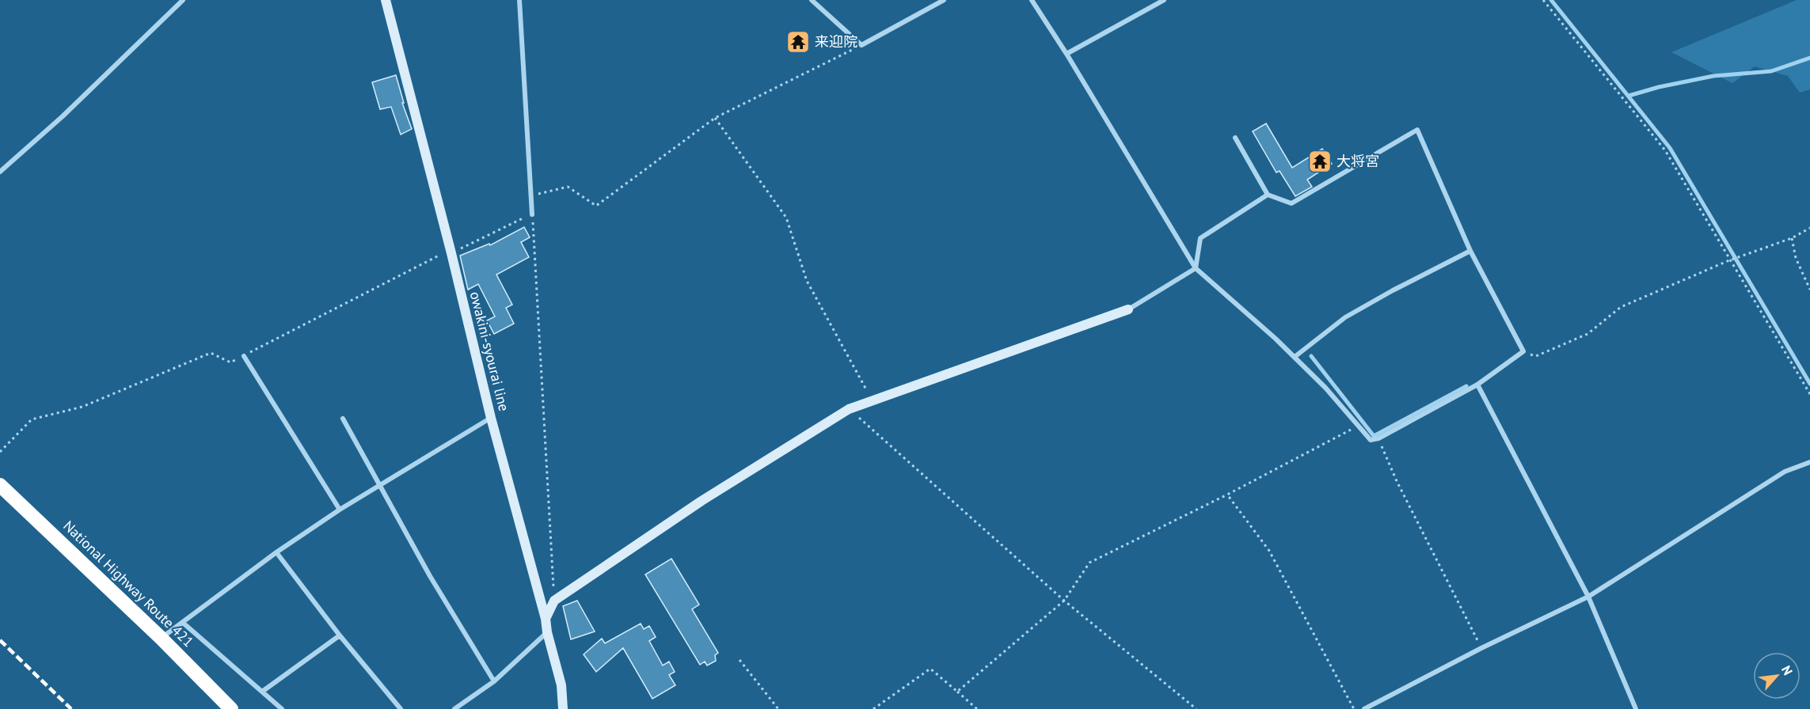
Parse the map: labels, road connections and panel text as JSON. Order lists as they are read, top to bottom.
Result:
{
  "streets": {
    "highway": ["National Highway Route 421"],
    "main road": ["owakini-syourai line"]
  },
  "places": {
    "temple": ["来迎院", "大将宮"]
  },
  "north": "top right"
}
